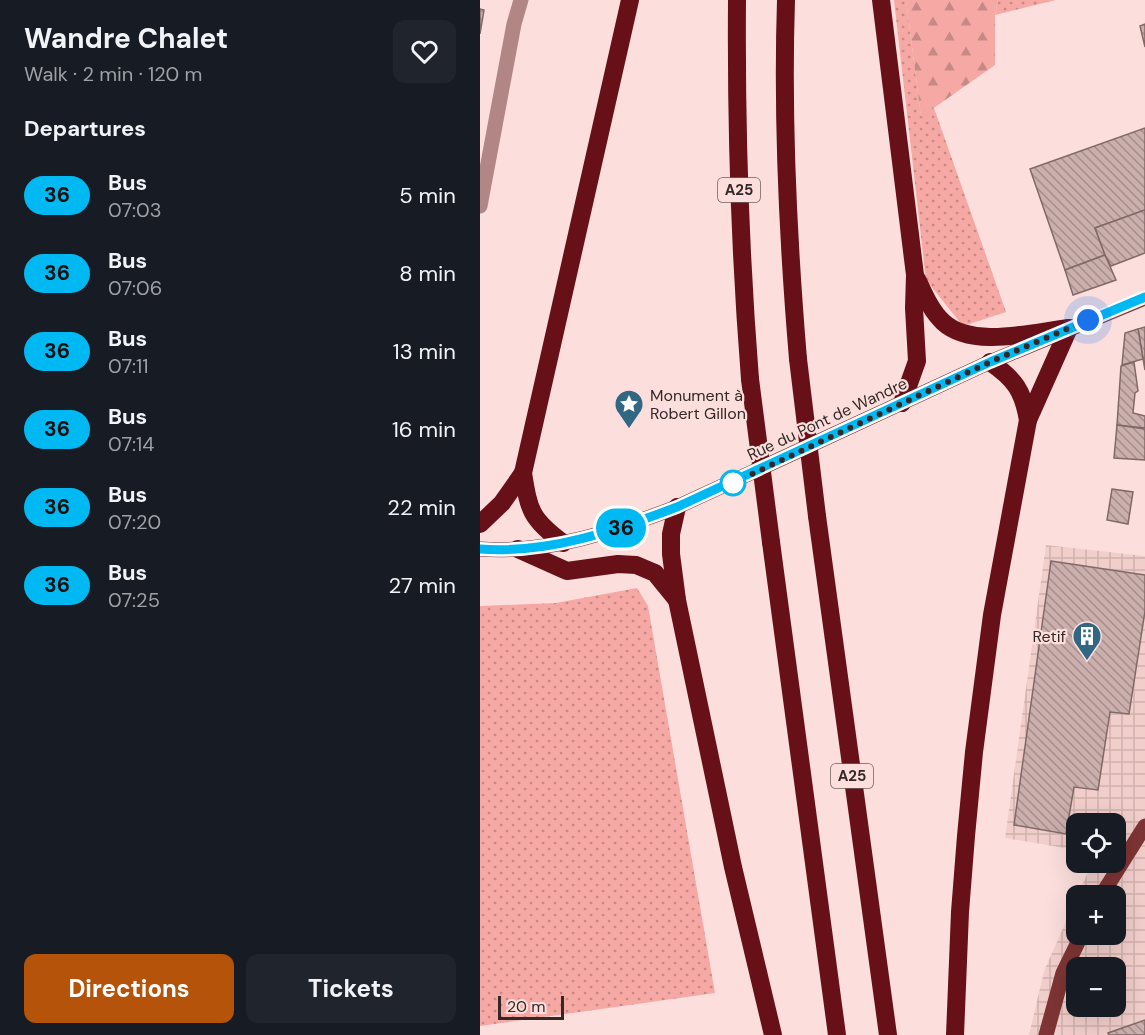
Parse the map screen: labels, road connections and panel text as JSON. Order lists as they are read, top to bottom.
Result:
{
  "streets": {
    "highway": ["A25"],
    "main road": ["Rue du Pont de Wandre"]
  },
  "places": {
    "place": ["Monument à Robert Gillon"],
    "building": ["Retif"]
  },
  "lines": ["bus line 36"],
  "scale_bar": "20 m",
  "page": {
    "heading": [
      ["Wandre Chalet", "Walk · 2 min · 120 m"],
      "Departures"
    ],
    "on_map": "36",
    "list": [
      {
        "mark": "36",
        "name": "Bus",
        "note": "07:03",
        "value": "5 min"
      },
      {
        "mark": "36",
        "name": "Bus",
        "note": "07:06",
        "value": "8 min"
      },
      {
        "mark": "36",
        "name": "Bus",
        "note": "07:11",
        "value": "13 min"
      },
      {
        "mark": "36",
        "name": "Bus",
        "note": "07:14",
        "value": "16 min"
      },
      {
        "mark": "36",
        "name": "Bus",
        "note": "07:20",
        "value": "22 min"
      },
      {
        "mark": "36",
        "name": "Bus",
        "note": "07:25",
        "value": "27 min"
      }
    ],
    "map_buttons": ["+", "−"],
    "buttons": ["Directions", "Tickets"],
    "scale": "20 m"
  }
}
